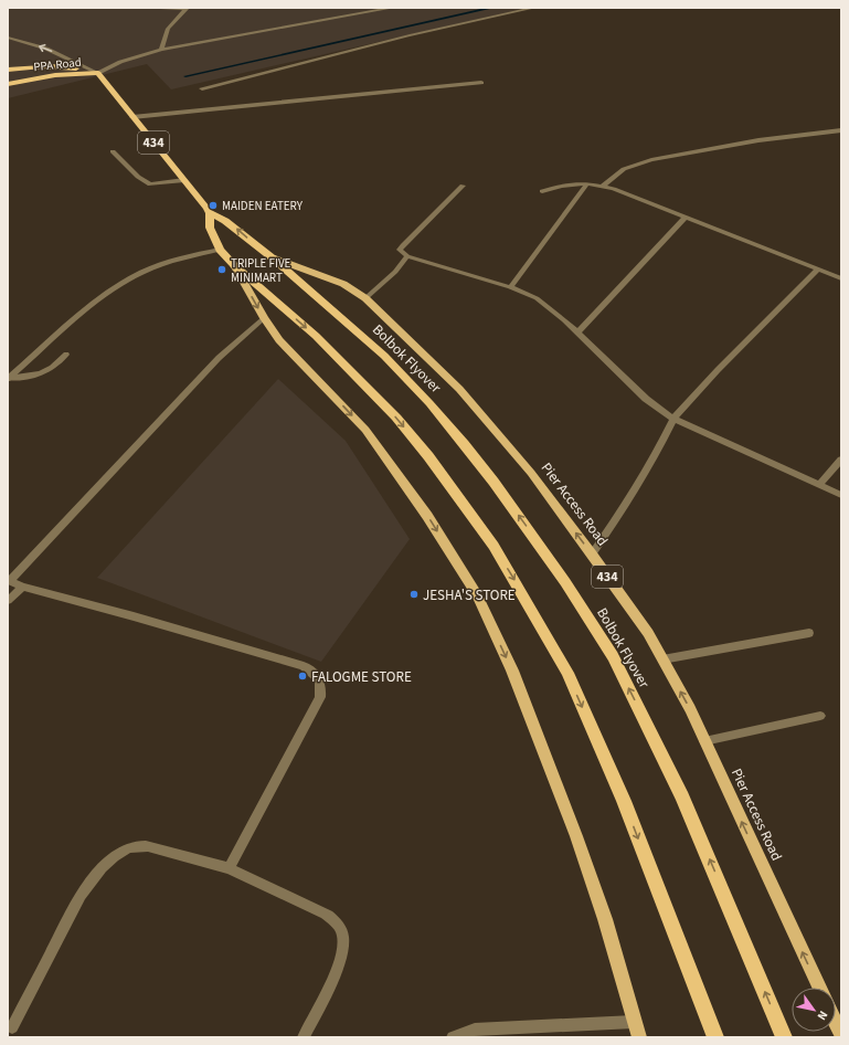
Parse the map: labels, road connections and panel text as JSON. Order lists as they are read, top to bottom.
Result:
{
  "streets": {
    "highway": [
      "PPA Road",
      "434",
      "Bolbok Flyover",
      "Pier Access Road"
    ]
  },
  "crossings": [
    ["PPA Road", "Pier Access Road"],
    ["434", "Pier Access Road"],
    ["Bolbok Flyover", "Pier Access Road"]
  ],
  "places": [
    "MAIDEN EATERY",
    "TRIPLE FIVE MINIMART",
    "JESHA'S STORE",
    "FALOGME STORE"
  ],
  "north": "bottom right"
}
